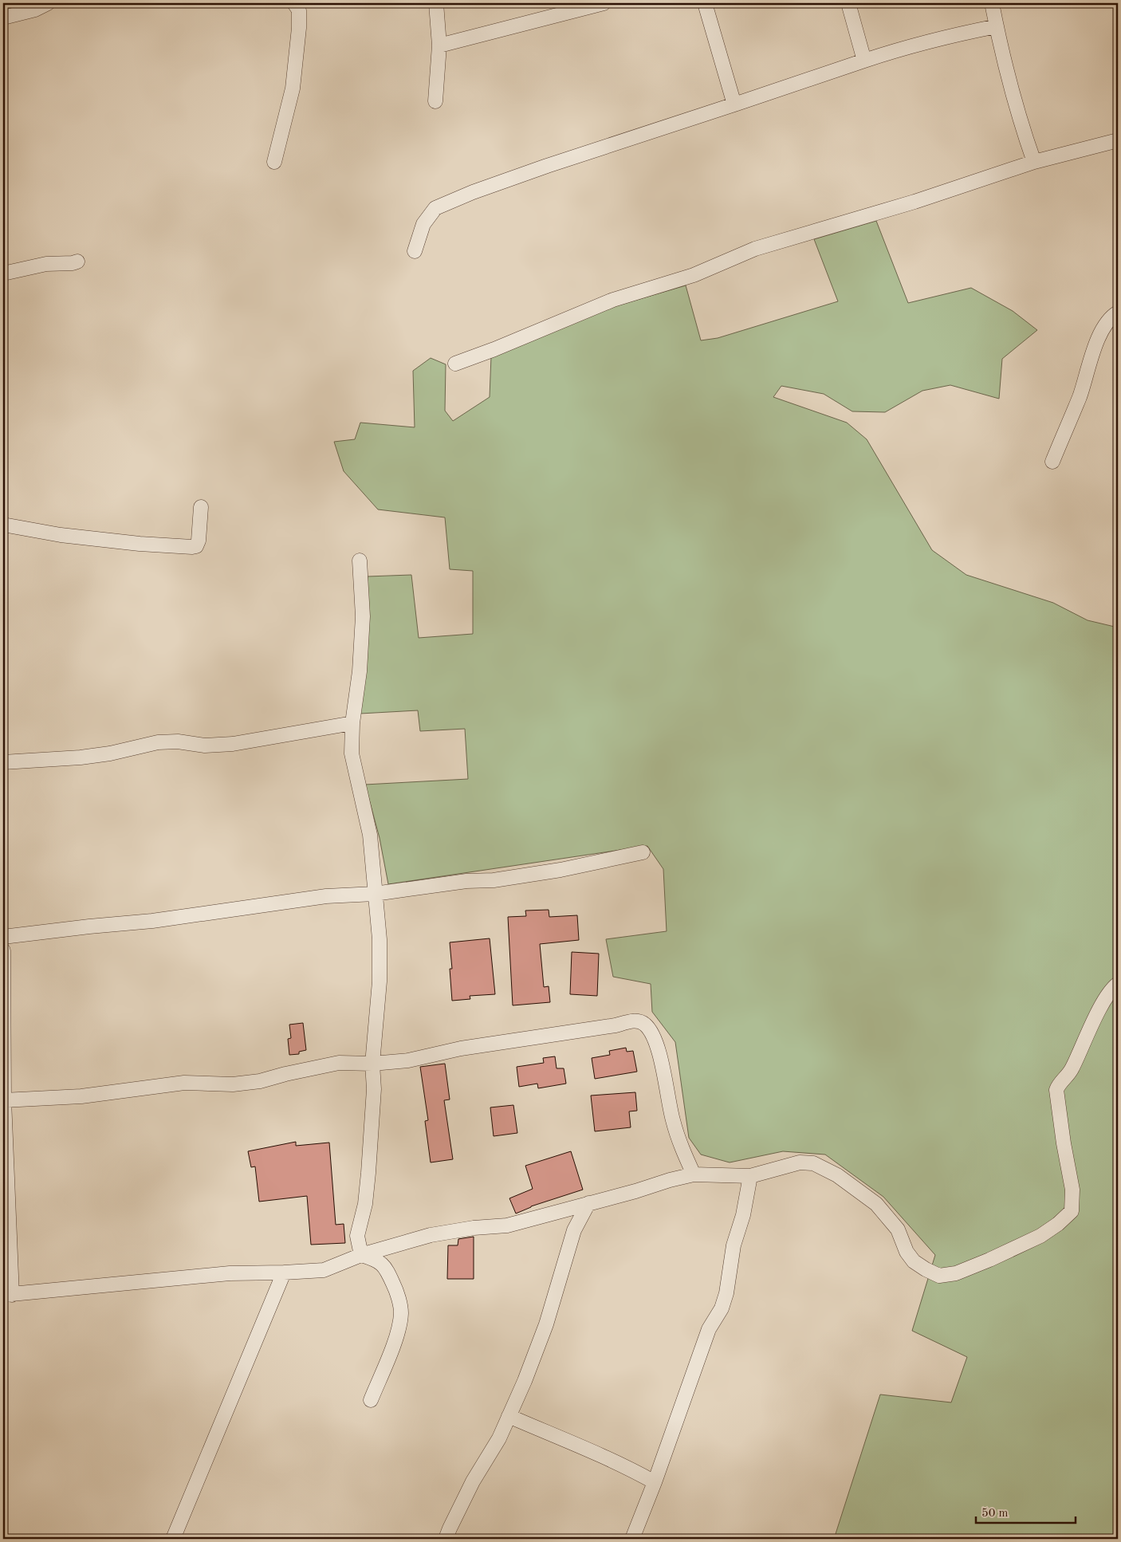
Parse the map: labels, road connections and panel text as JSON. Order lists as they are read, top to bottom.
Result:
{
  "scale_bar": "50 m"
}
